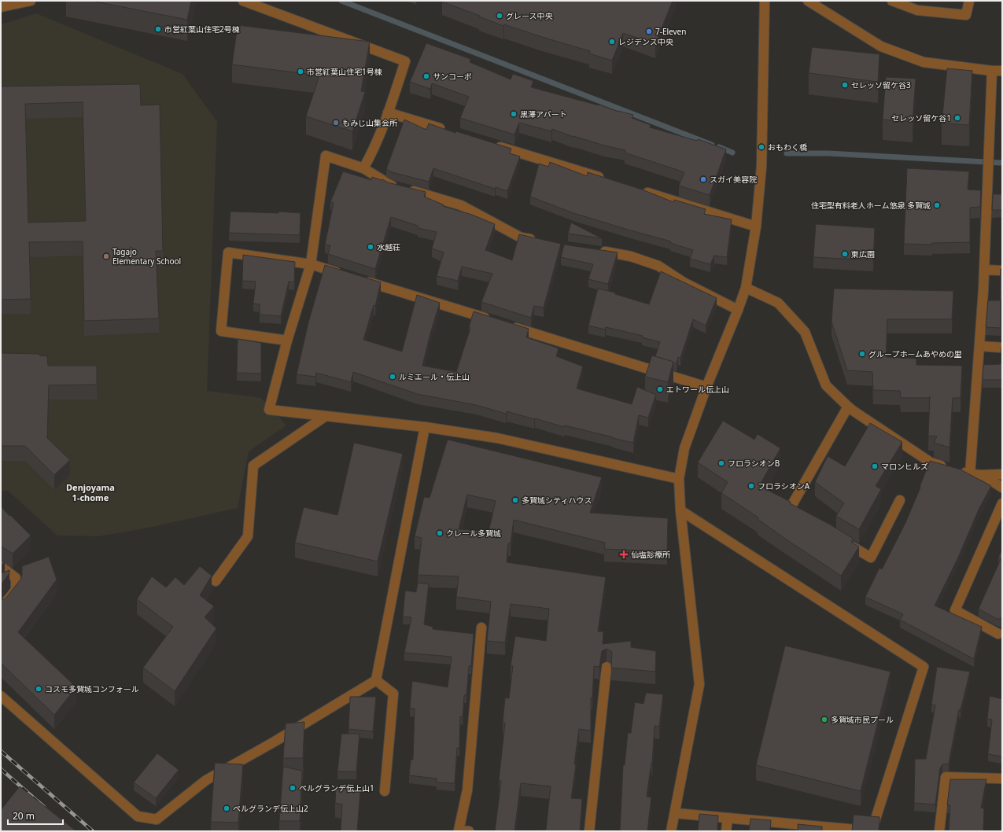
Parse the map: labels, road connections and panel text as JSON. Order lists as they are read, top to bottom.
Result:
{
  "districts": ["Denjoyama 1-chome"],
  "places": {
    "other": [
      "グレース中央",
      "市営紅葉山住宅2号棟",
      "7-Eleven",
      "レジデンス中央",
      "市営紅葉山住宅1号棟",
      "サンコーポ",
      "セレッソ留ケ谷3",
      "黒澤アパート",
      "セレッソ留ケ谷1",
      "もみじ山集会所",
      "おもわく橋",
      "スガイ美容院",
      "住宅型有料老人ホーム悠泉 多賀城",
      "水越荘",
      "東広園",
      "Tagajo Elementary School",
      "グループホームあやめの里",
      "ルミエール・伝上山",
      "エトワール伝上山",
      "フロラシオンB",
      "マロンヒルズ",
      "フロラシオンA",
      "多賀城シティハウス",
      "クレール多賀城",
      "コスモ多賀城コンフォール",
      "多賀城市民プール",
      "ペルグランデ伝上山1",
      "ペルグランデ伝上山2"
    ],
    "health": ["仙塩診療所"]
  },
  "scale_bar": "20 m"
}
